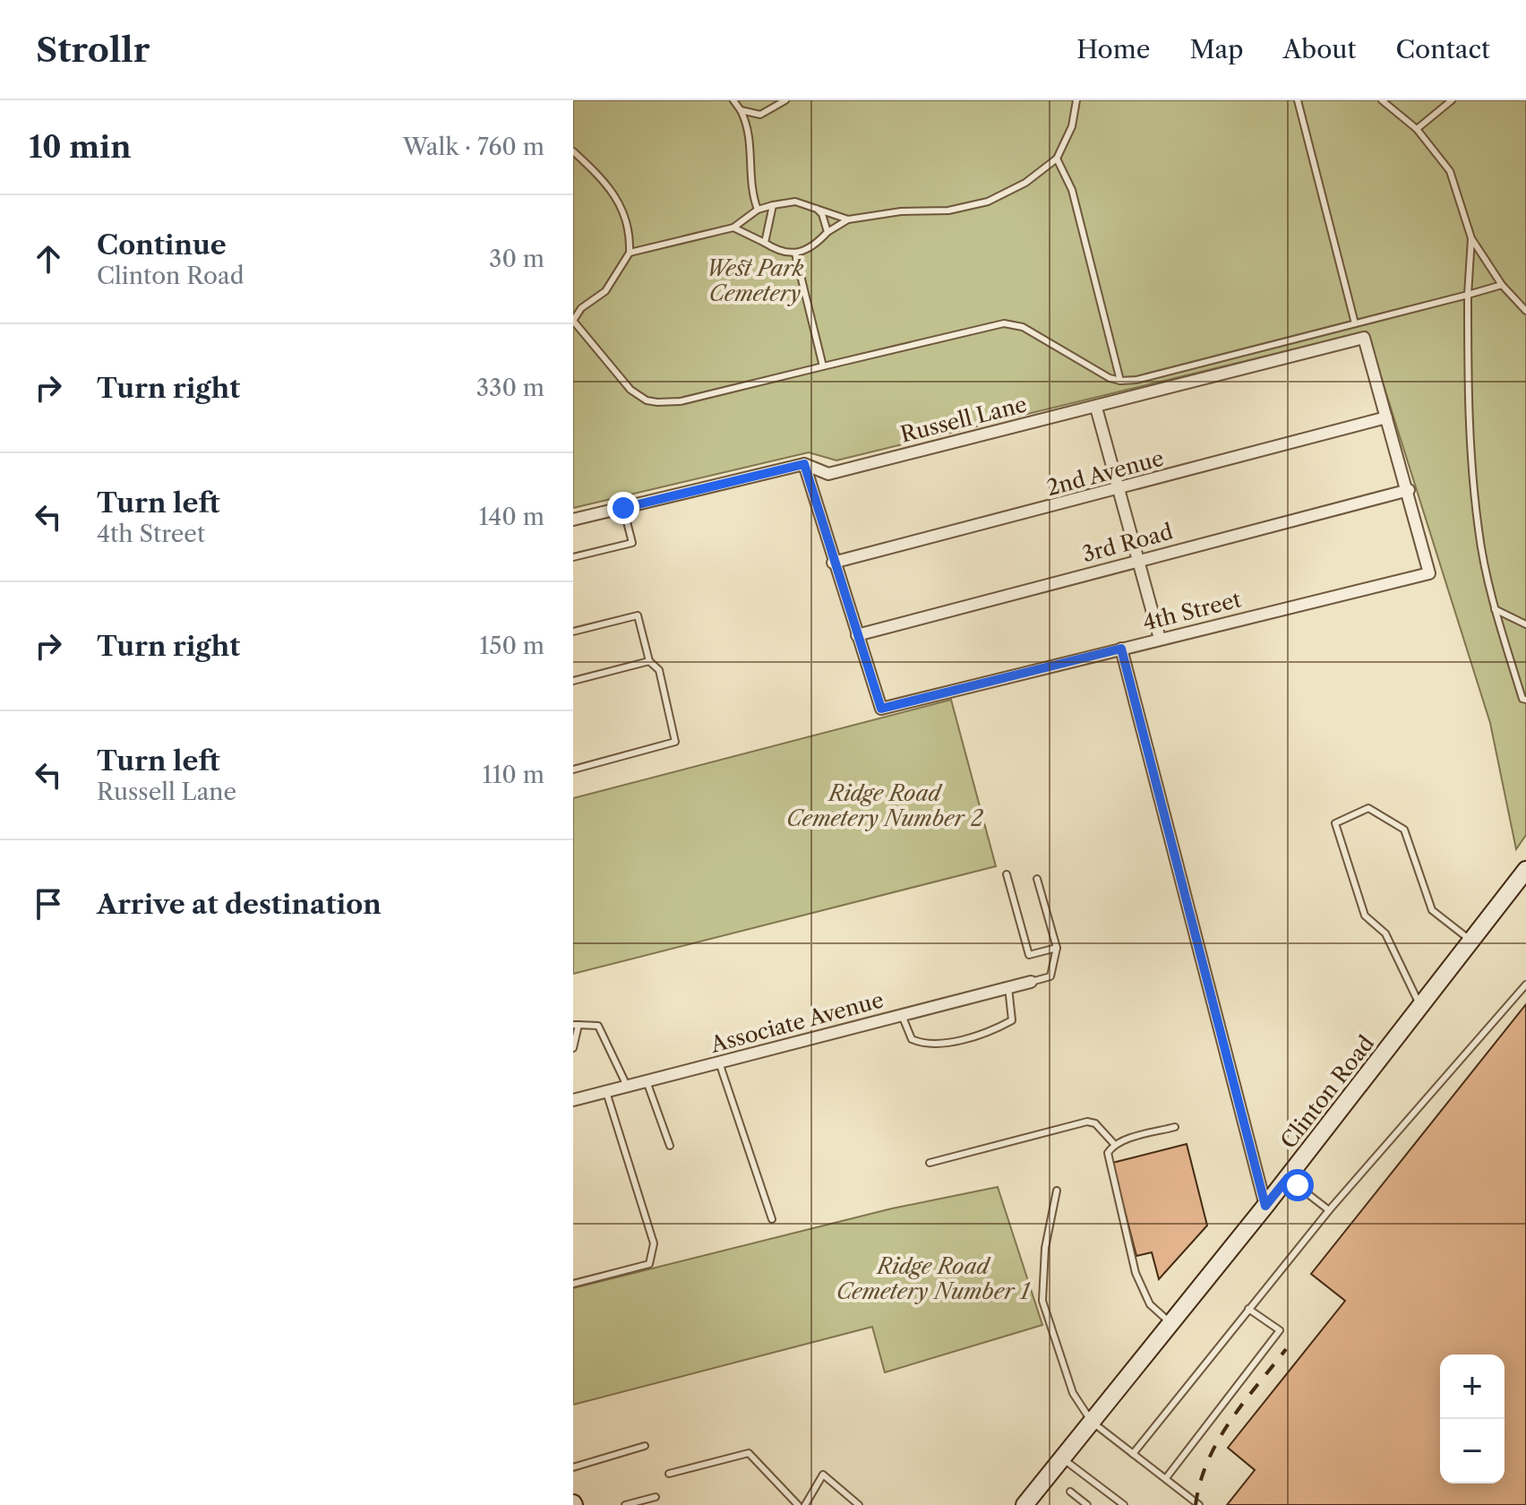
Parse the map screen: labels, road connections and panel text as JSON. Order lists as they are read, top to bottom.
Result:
{
  "streets": {
    "street": [
      "Russell Lane",
      "2nd Avenue",
      "3rd Road",
      "4th Street",
      "Associate Avenue",
      "Clinton Road"
    ]
  },
  "crossings": [
    ["Russell Lane", "2nd Avenue"],
    ["3rd Road", "4th Street"]
  ],
  "parks": ["West Park Cemetery", "Ridge Road Cemetery Number 2", "Ridge Road Cemetery Number 1"],
  "page": {
    "header": "Strollr",
    "nav": [
      "Home",
      "Map",
      "About",
      "Contact"
    ],
    "heading": ["10 min", "Walk · 760 m"],
    "list": [
      ["Continue", "Clinton Road", "30 m"],
      ["Turn right", "330 m"],
      ["Turn left", "4th Street", "140 m"],
      ["Turn right", "150 m"],
      ["Turn left", "Russell Lane", "110 m"],
      "Arrive at destination"
    ],
    "map_buttons": ["+", "−"]
  }
}
